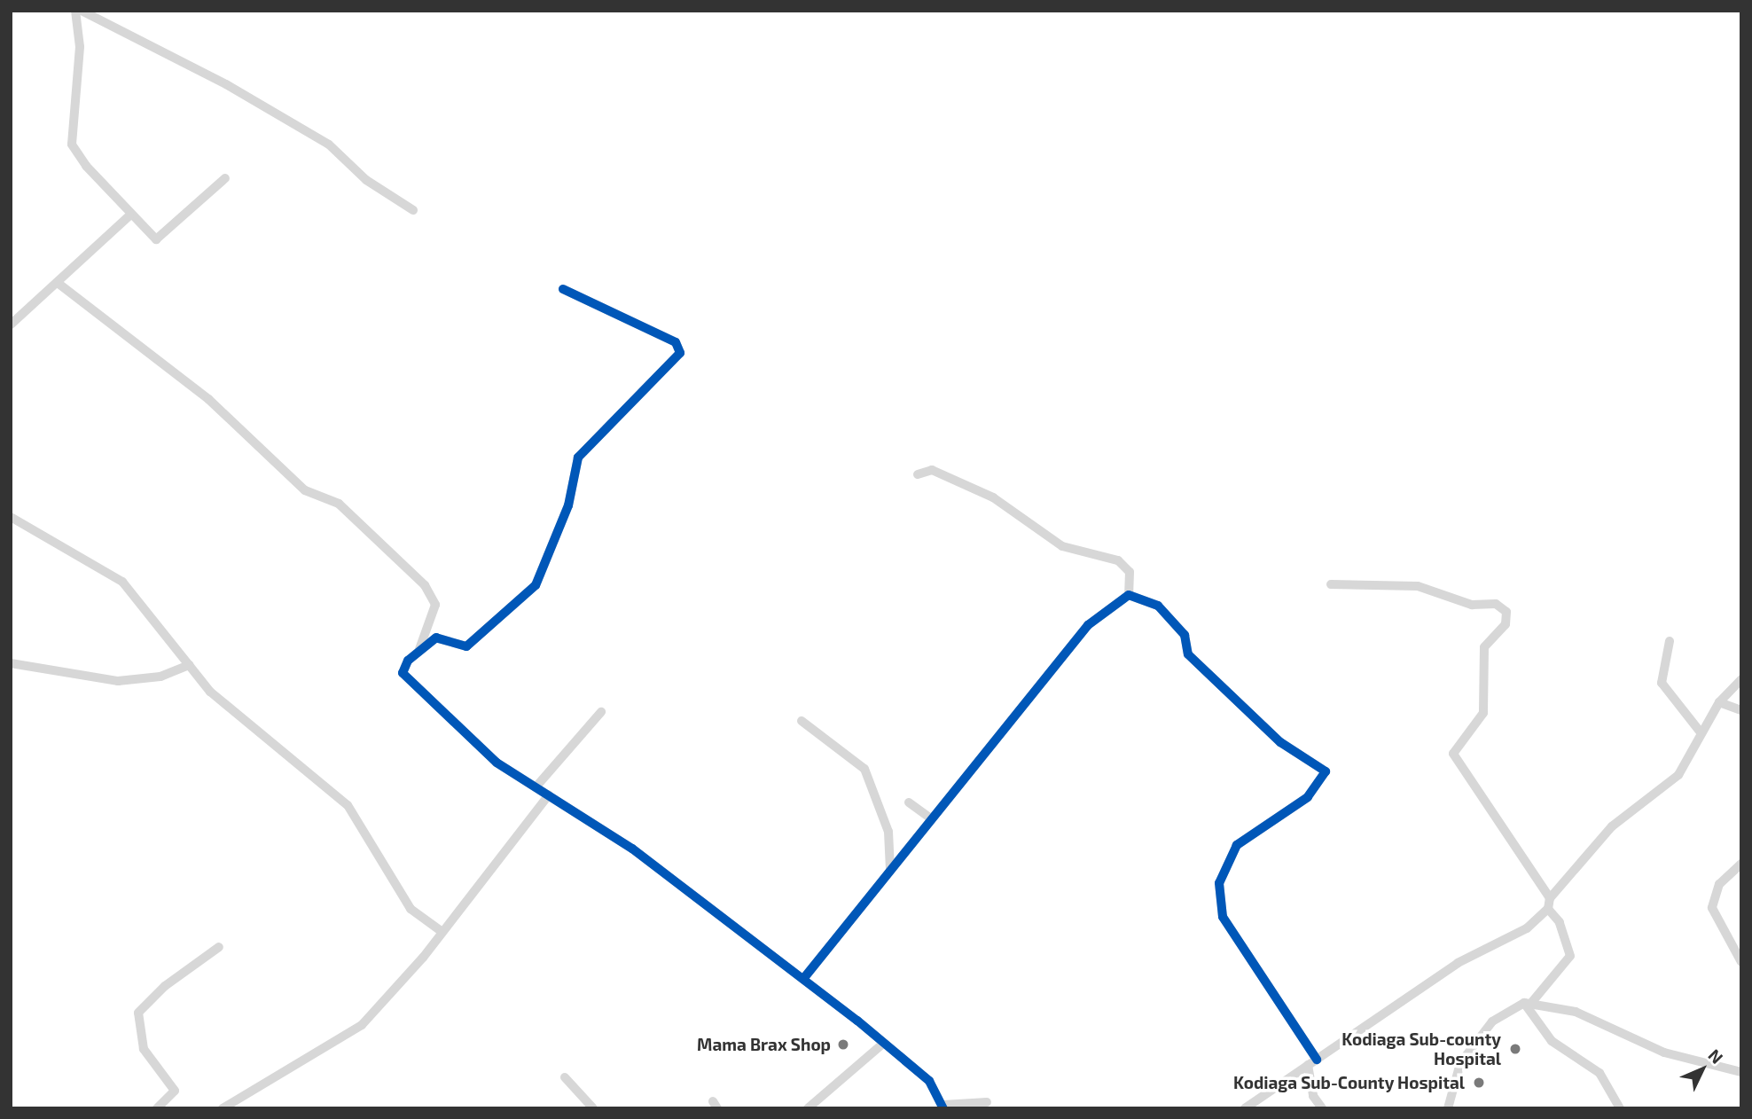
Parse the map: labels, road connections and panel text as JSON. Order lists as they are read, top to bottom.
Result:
{
  "places": ["Mama Brax Shop", "Kodiaga Sub-county Hospital", "Kodiaga Sub-County Hospital"],
  "north": "top right"
}
